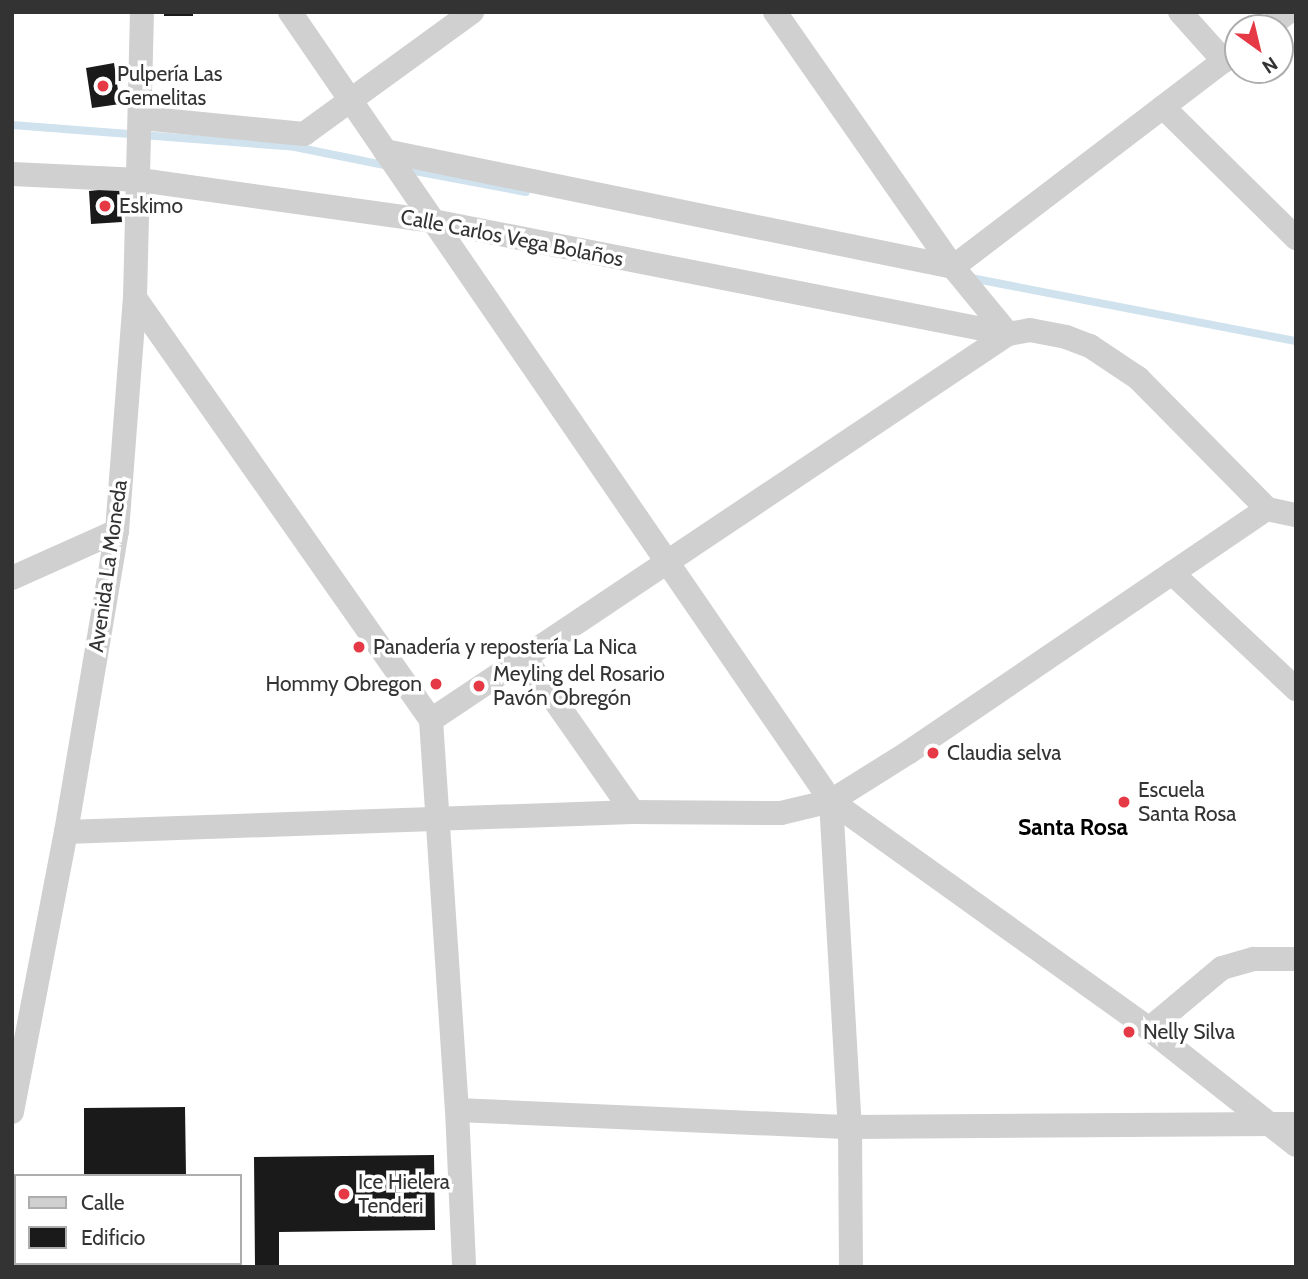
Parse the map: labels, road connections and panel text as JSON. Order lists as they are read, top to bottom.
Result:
{
  "streets": {
    "street": ["Calle Carlos Vega Bolaños", "Avenida La Moneda"]
  },
  "crossings": [
    ["Calle Carlos Vega Bolaños", "Avenida La Moneda"]
  ],
  "districts": ["Santa Rosa"],
  "places": [
    "Pulpería Las Gemelitas",
    "Eskimo",
    "Panadería y repostería La Nica",
    "Hommy Obregon",
    "Meyling del Rosario Pavón Obregón",
    "Claudia selva",
    "Escuela Santa Rosa",
    "Nelly Silva",
    "Ice Hielera Tenderi"
  ],
  "legend": ["Calle", "Edificio"],
  "north": "bottom right"
}
